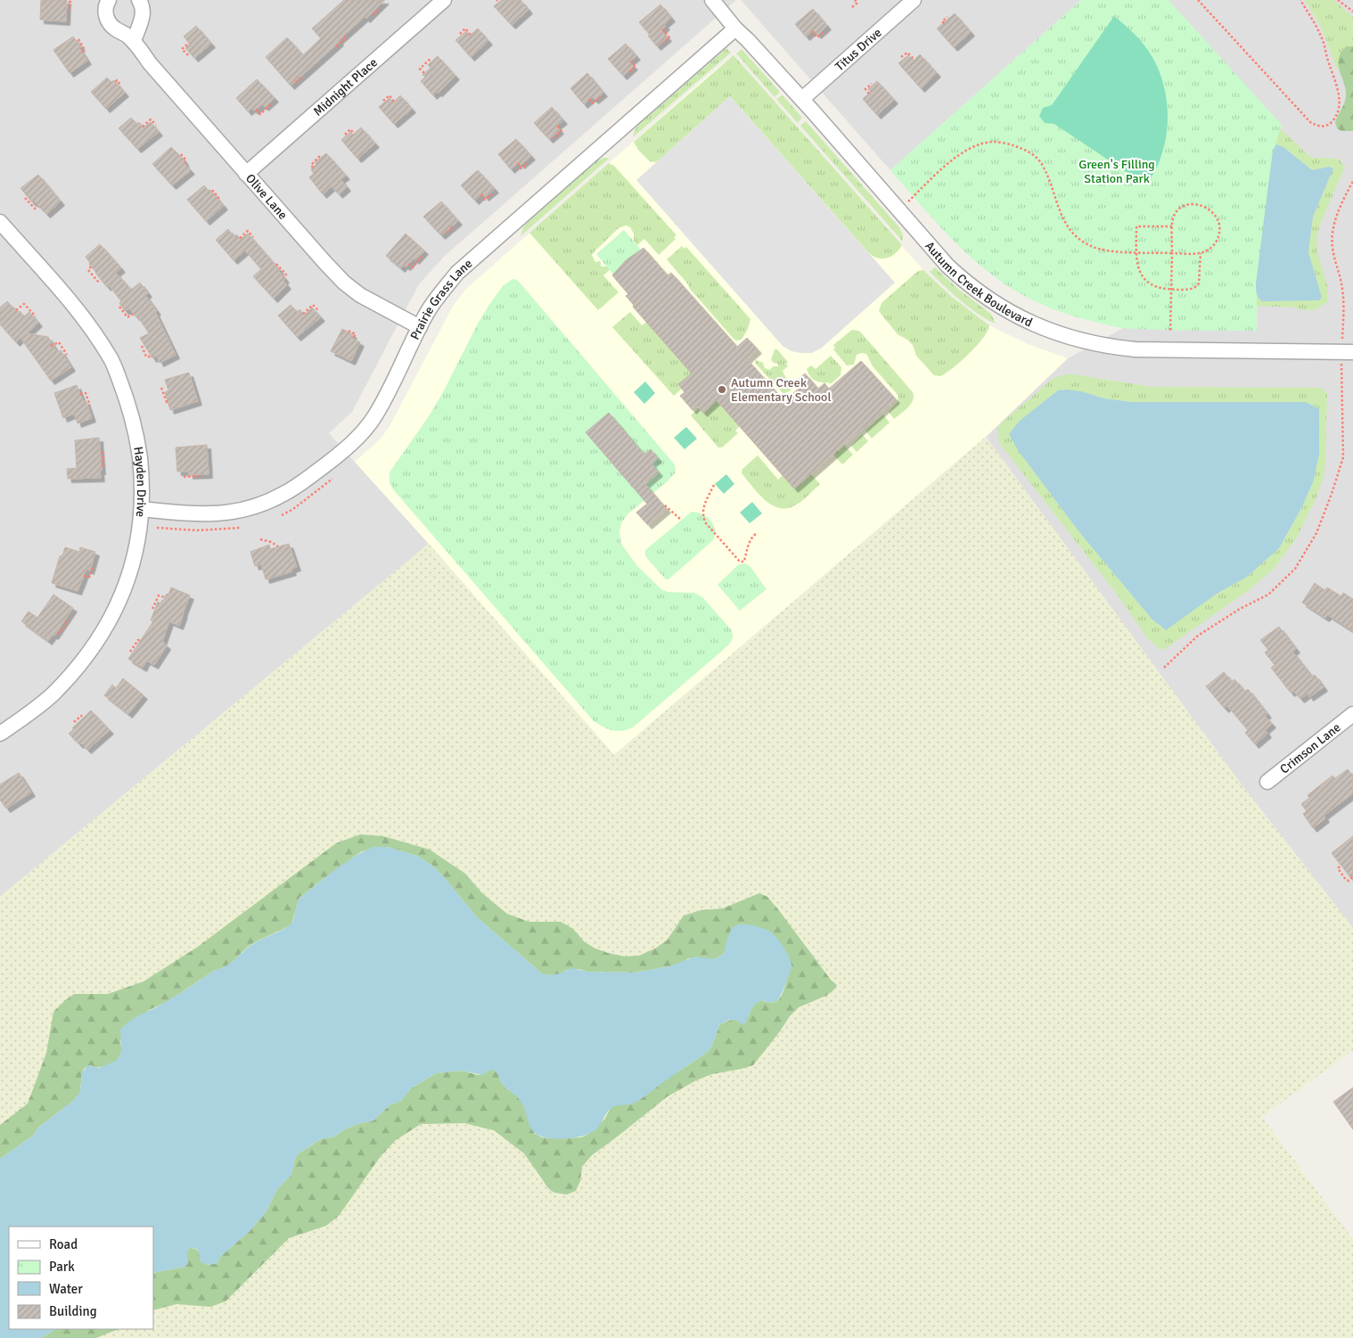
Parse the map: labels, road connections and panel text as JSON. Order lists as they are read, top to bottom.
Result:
{
  "streets": {
    "street": [
      "Titus Drive",
      "Midnight Place",
      "Olive Lane",
      "Autumn Creek Boulevard",
      "Prairie Grass Lane",
      "Hayden Drive",
      "Crimson Lane"
    ]
  },
  "crossings": [
    ["Titus Drive", "Autumn Creek Boulevard"],
    ["Midnight Place", "Olive Lane"],
    ["Olive Lane", "Prairie Grass Lane"],
    ["Autumn Creek Boulevard", "Prairie Grass Lane"],
    ["Prairie Grass Lane", "Hayden Drive"]
  ],
  "parks": ["Green's Filling Station Park"],
  "places": ["Autumn Creek Elementary School"],
  "legend": [
    "Road",
    "Park",
    "Water",
    "Building"
  ]
}
